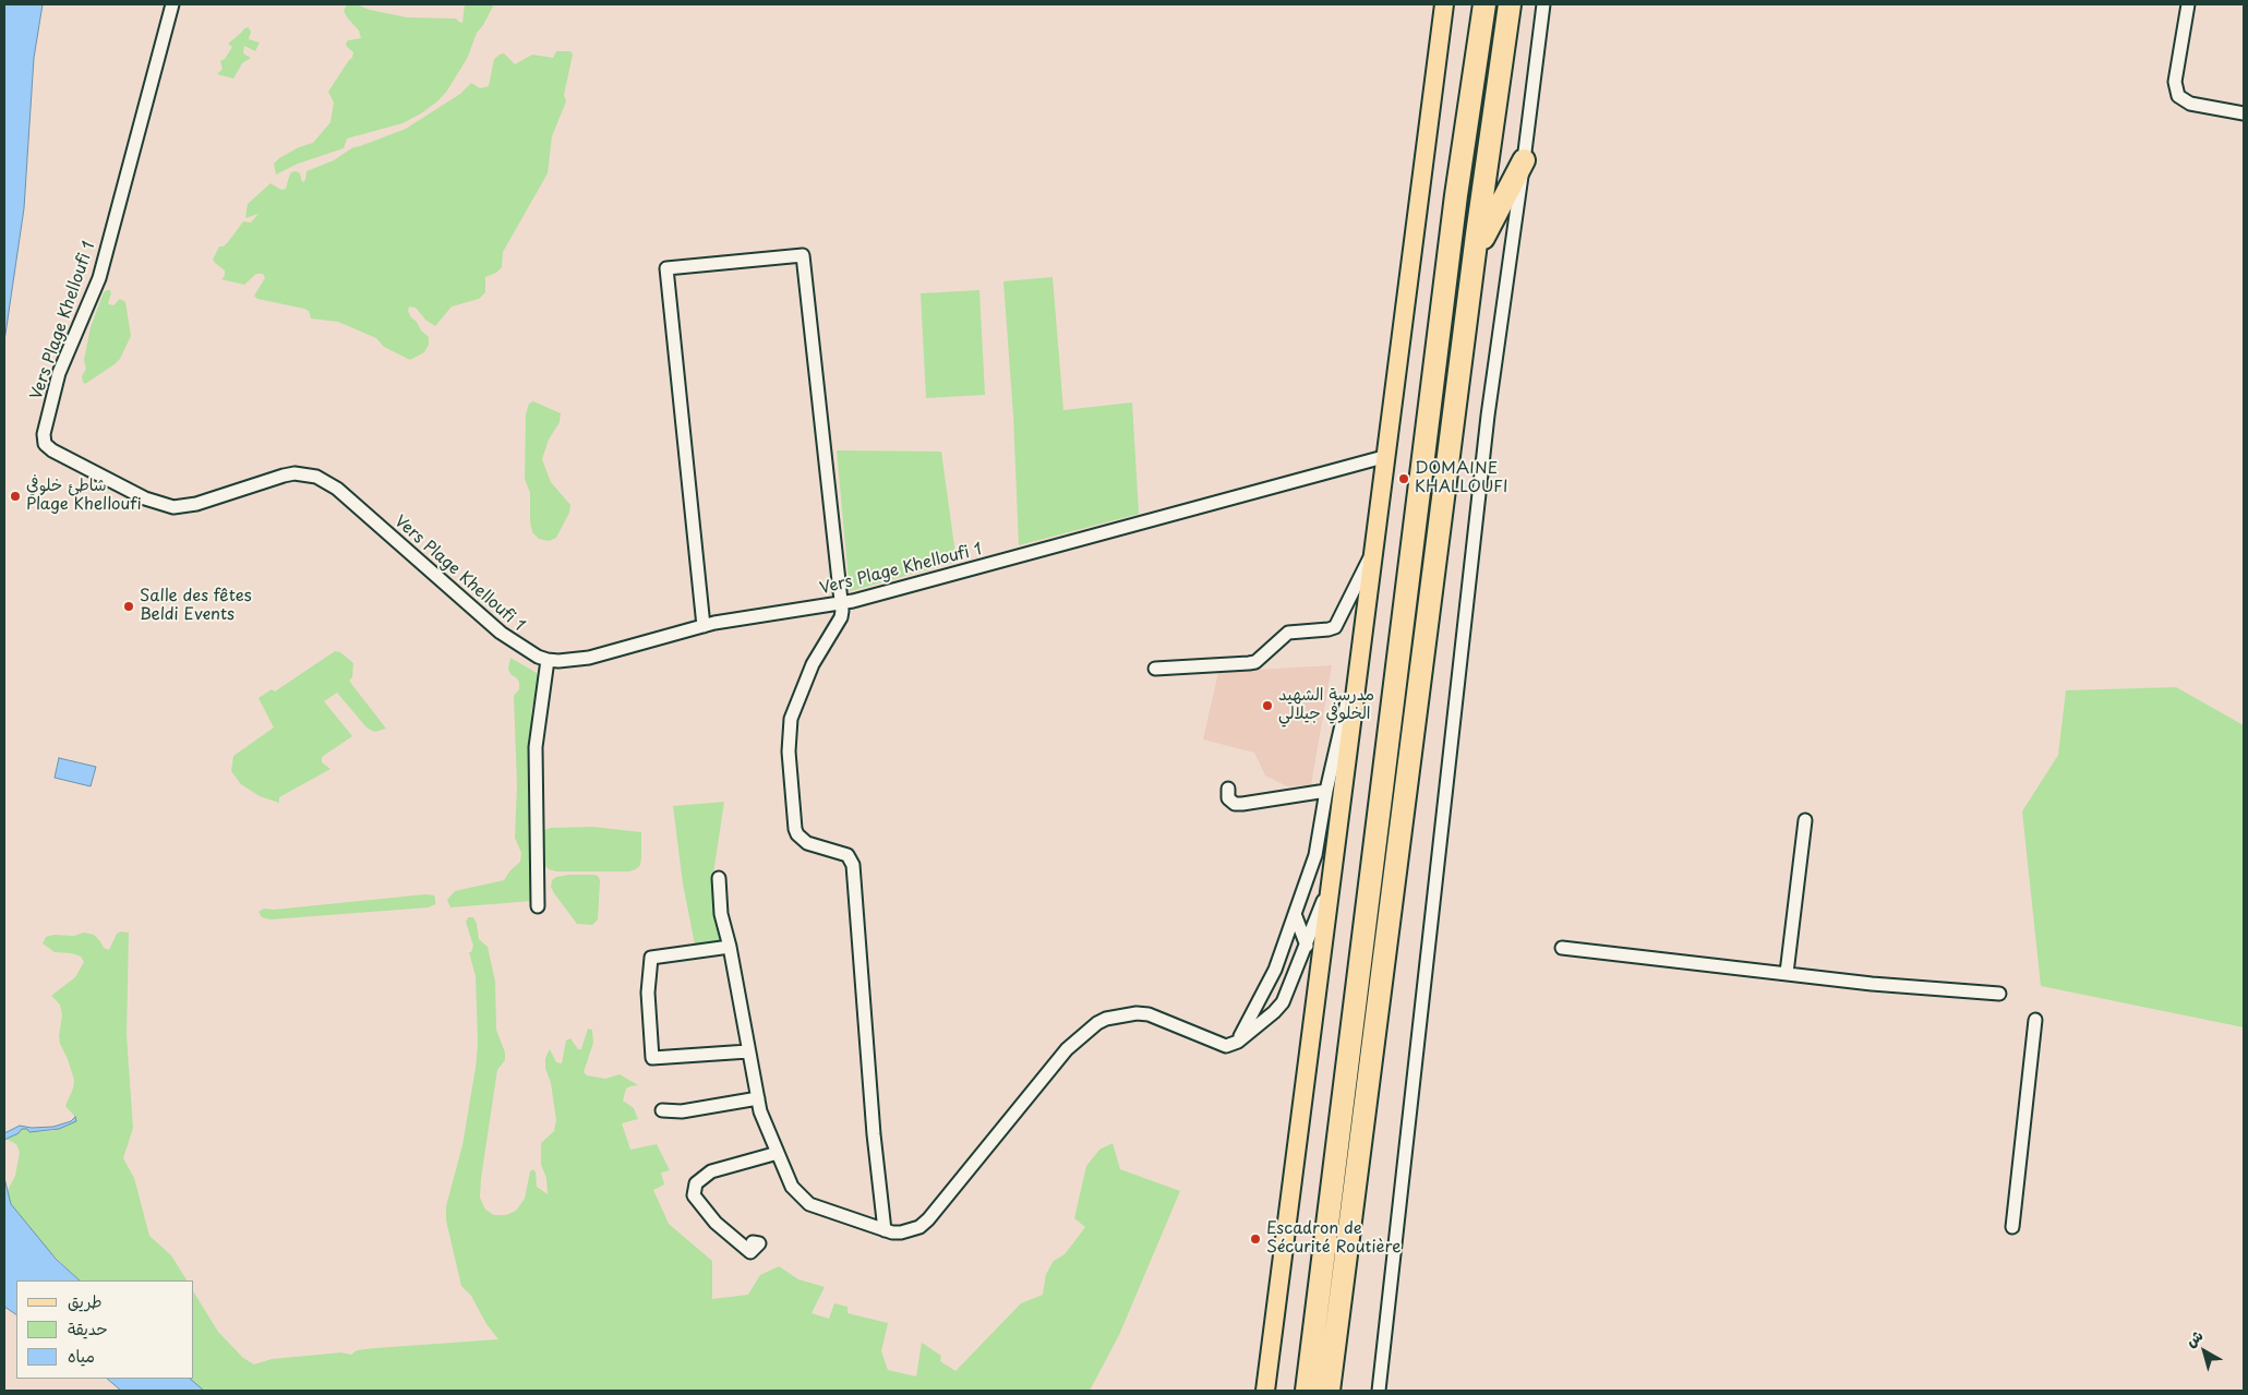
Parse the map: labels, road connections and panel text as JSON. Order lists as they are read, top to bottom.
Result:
{
  "streets": {
    "street": ["Vers Plage Khelloufi 1"]
  },
  "places": [
    "DOMAINE KHALLOUFI",
    "شاطئ خلوفي Plage Khelloufi",
    "Salle des fêtes Beldi Events",
    "مدرسة الشهيد الخلوفي جيلالي",
    "Escadron de Sécurité Routière"
  ],
  "legend": ["طريق", "حديقة", "مياه"],
  "north": "top left"
}
